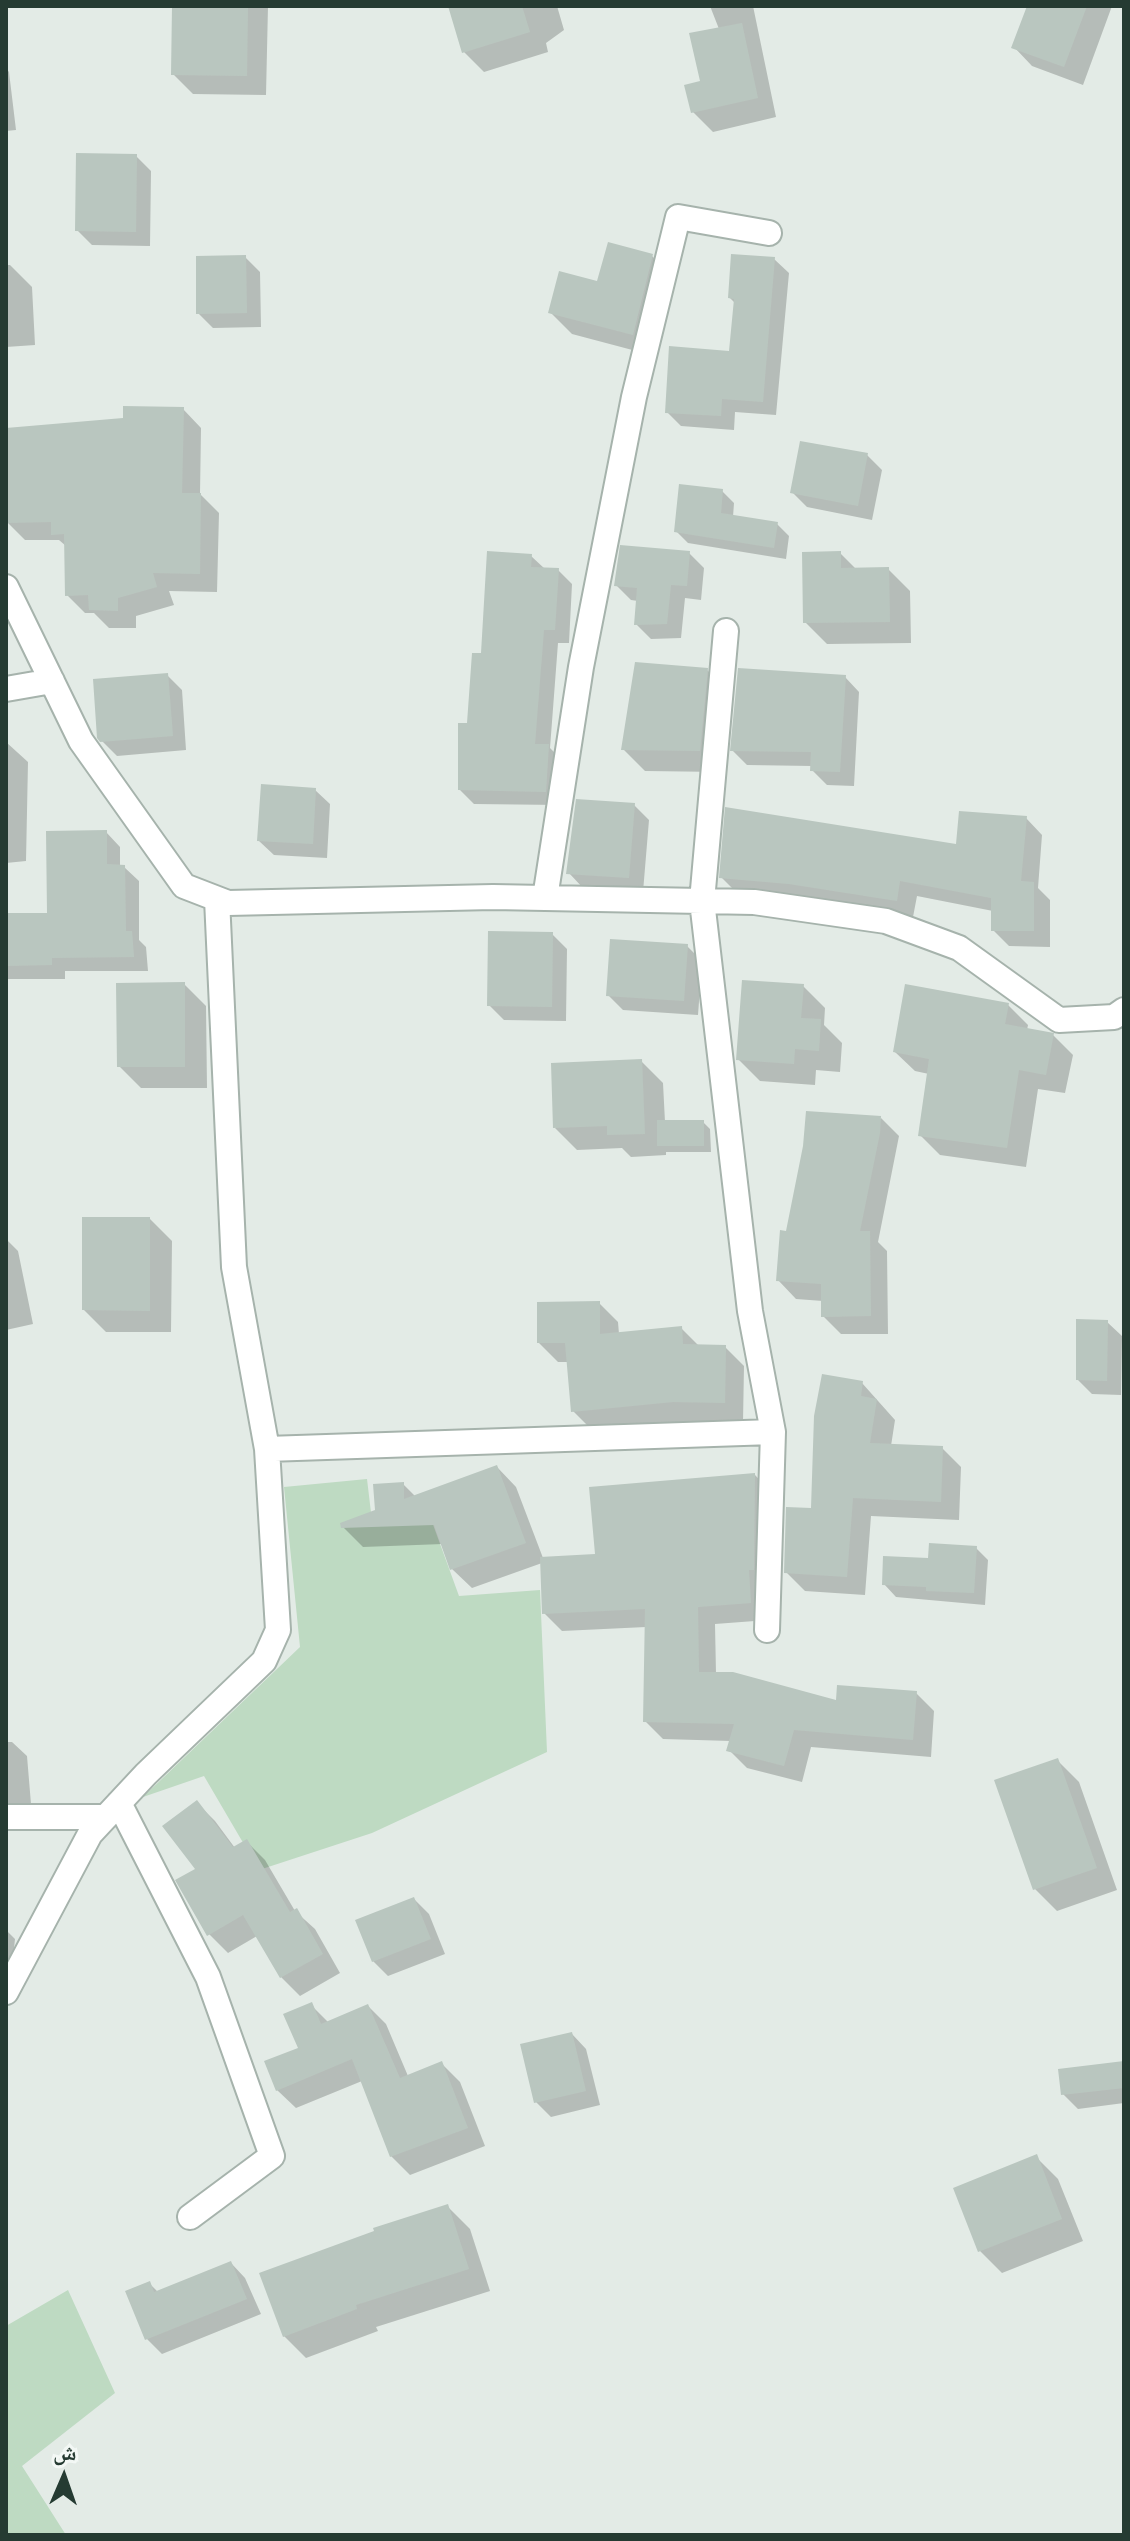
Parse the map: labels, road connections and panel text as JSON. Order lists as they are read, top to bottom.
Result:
{
  "north": "top"
}
